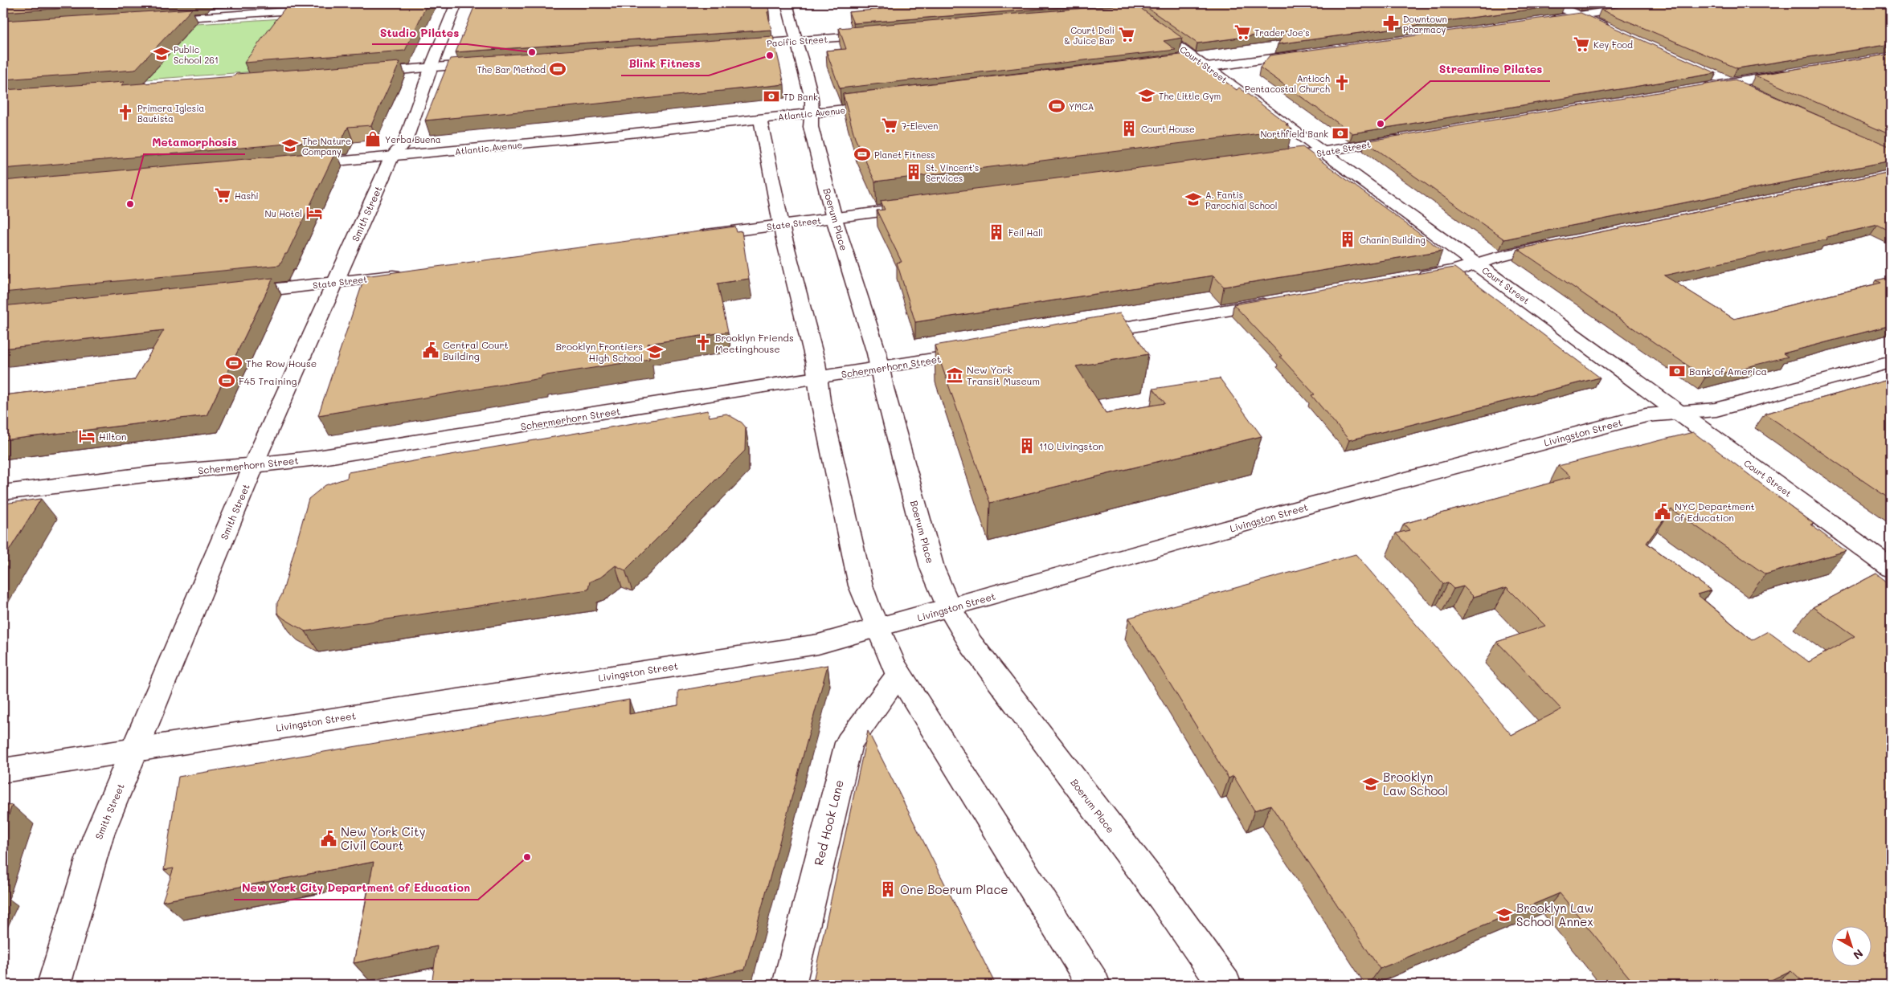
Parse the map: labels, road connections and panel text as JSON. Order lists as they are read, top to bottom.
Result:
{
  "streets": {
    "street": [
      "Pacific Street",
      "Court Street",
      "Atlantic Avenue",
      "State Street",
      "Smith Street",
      "Boerum Place",
      "Schermerhorn Street",
      "Livingston Street",
      "Red Hook Lane"
    ]
  },
  "crossings": [
    ["Pacific Street", "Boerum Place"],
    ["Court Street", "State Street"],
    ["Court Street", "Livingston Street"],
    ["Atlantic Avenue", "Smith Street"],
    ["Atlantic Avenue", "Boerum Place"],
    ["State Street", "Smith Street"],
    ["State Street", "Boerum Place"],
    ["Smith Street", "Schermerhorn Street"],
    ["Smith Street", "Livingston Street"],
    ["Boerum Place", "Schermerhorn Street"],
    ["Boerum Place", "Livingston Street"]
  ],
  "places": {
    "pharmacy": ["Downtown Pharmacy"],
    "supermarket": [
      "Trader Joe's",
      "Court Deli & Juice Bar",
      "Key Food",
      "7-Eleven",
      "Hashi"
    ],
    "other": [
      "Studio Pilates",
      "Blink Fitness",
      "Streamline Pilates",
      "Metamorphosis",
      "New York City Department of Education"
    ],
    "school or university": [
      "Public School 261",
      "The Little Gym",
      "The Nature Company",
      "A. Fantis Parochial School",
      "Brooklyn Frontiers High School",
      "Brooklyn Law School",
      "Brooklyn Law School Annex"
    ],
    "sports": [
      "The Bar Method",
      "YMCA",
      "Planet Fitness",
      "The Row House",
      "F45 Training"
    ],
    "church": ["Antioch Pentacostal Church", "Primera Iglesia Bautista", "Brooklyn Friends Meetinghouse"],
    "bank": ["TD Bank", "Northfield Bank", "Bank of America"],
    "building": [
      "Court House",
      "St. Vincent's Services",
      "Feil Hall",
      "Chanin Building",
      "110 Livingston",
      "One Boerum Place"
    ],
    "shop": ["Yerba Buena"],
    "hotel": ["Nu Hotel", "Hilton"],
    "public building": ["Central Court Building", "NYC Department of Education", "New York City Civil Court"],
    "museum": ["New York Transit Museum"]
  },
  "north": "bottom right"
}
